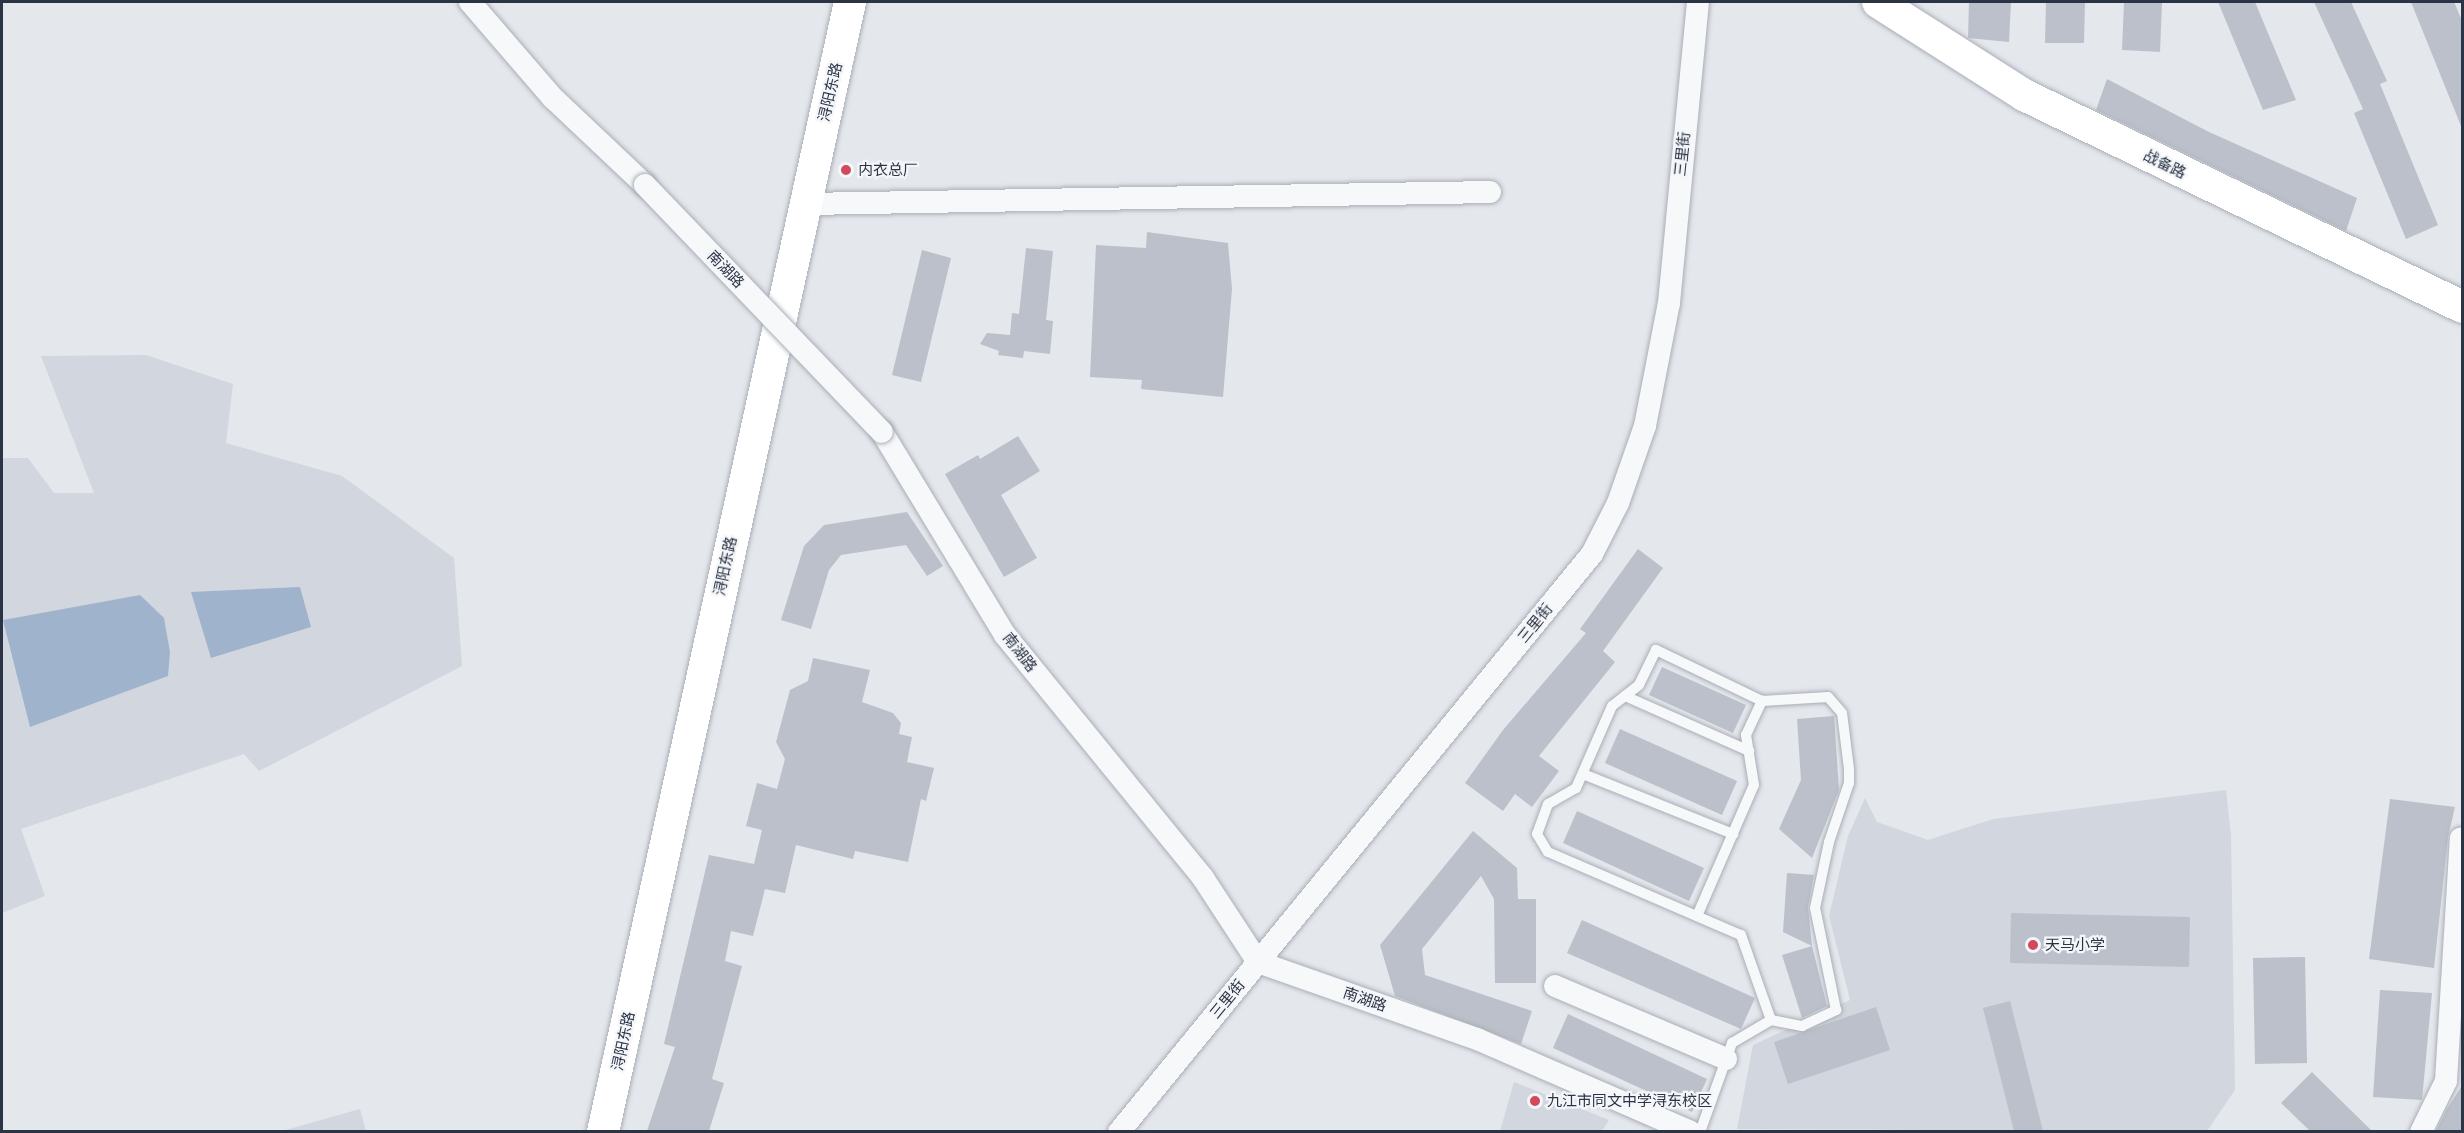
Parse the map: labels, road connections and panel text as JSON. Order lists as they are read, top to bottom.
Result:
{
  "streets": {
    "main road": ["浔阳东路", "战备路"],
    "street": ["三里街", "南湖路"]
  },
  "crossings": [
    ["三里街", "南湖路"]
  ],
  "places": ["内衣总厂", "天马小学", "九江市同文中学浔东校区"]
}
